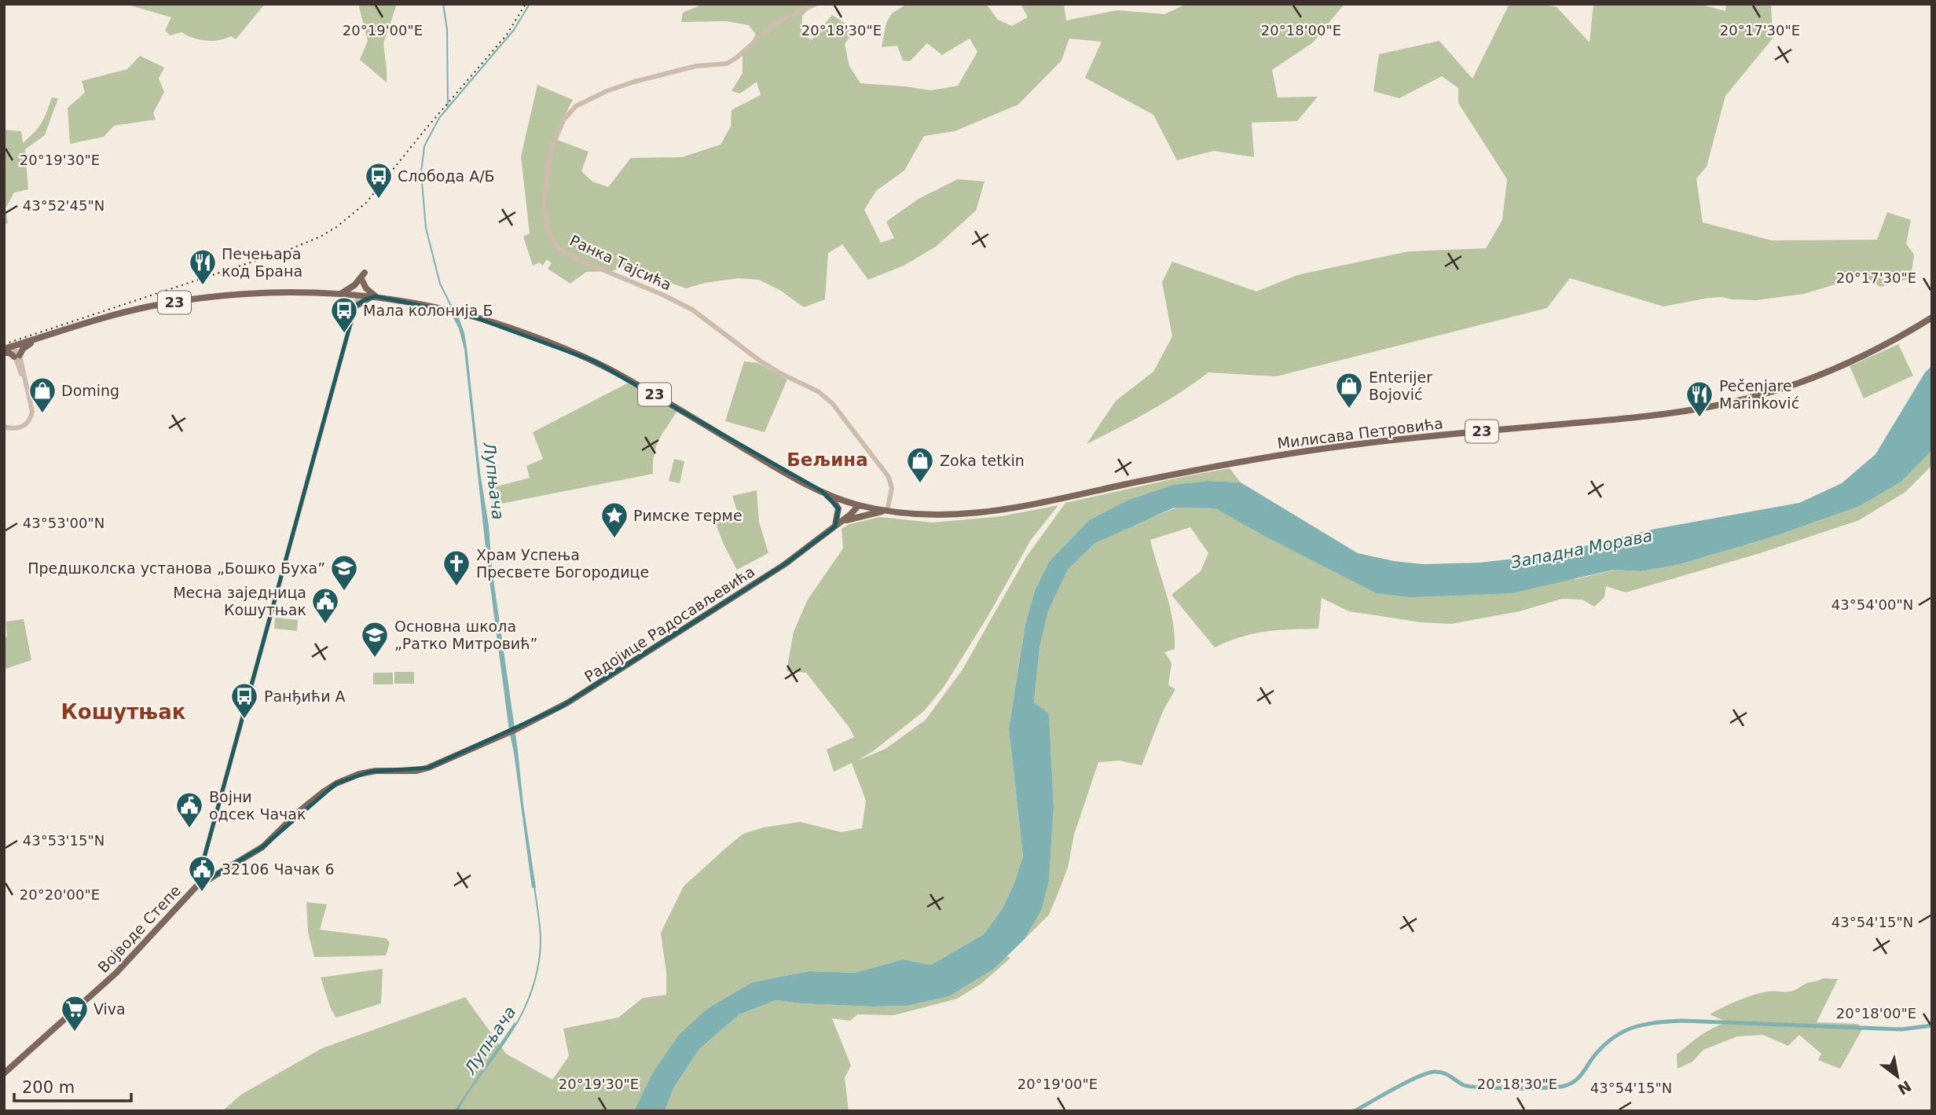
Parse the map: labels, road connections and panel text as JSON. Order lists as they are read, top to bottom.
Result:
{
  "streets": {
    "main road": [
      "23",
      "Милисава Петровића",
      "Радојице Радосављевића",
      "Војводе Степе"
    ],
    "street": ["Ранка Тајсића"]
  },
  "crossings": [
    ["Ранка Тајсића", "23"],
    ["Ранка Тајсића", "Милисава Петровића"],
    ["23", "Милисава Петровића"],
    ["23", "Радојице Радосављевића"],
    ["Радојице Радосављевића", "Војводе Степе"]
  ],
  "districts": ["Бељина", "Кошутњак"],
  "water": ["Лупњача", "Западна Морава"],
  "places": {
    "bus stop": ["Слобода А/Б", "Мала колонија Б", "Ранђићи А"],
    "restaurant": ["Печењара код Брана", "Pečenjare Marinković"],
    "shop": ["Enterijer Bojović", "Doming", "Zoka tetkin"],
    "place": ["Римске терме"],
    "church": ["Храм Успења Пресвете Богородице"],
    "school or university": ["Предшколска установа „Бошко Буха”", "Основна школа „Ратко Митровић”"],
    "public building": ["Месна заједница Кошутњак", "Војни одсек Чачак", "32106 Чачак 6"],
    "supermarket": ["Viva"]
  },
  "scale_bar": "200 m",
  "north": "bottom right",
  "coordinates": [
    "20°19'00\"E",
    "20°18'30\"E",
    "20°18'00\"E",
    "20°17'30\"E",
    "20°19'30\"E",
    "43°52'45\"N",
    "43°53'00\"N",
    "43°54'00\"N",
    "43°53'15\"N",
    "20°20'00\"E",
    "43°54'15\"N"
  ]
}
